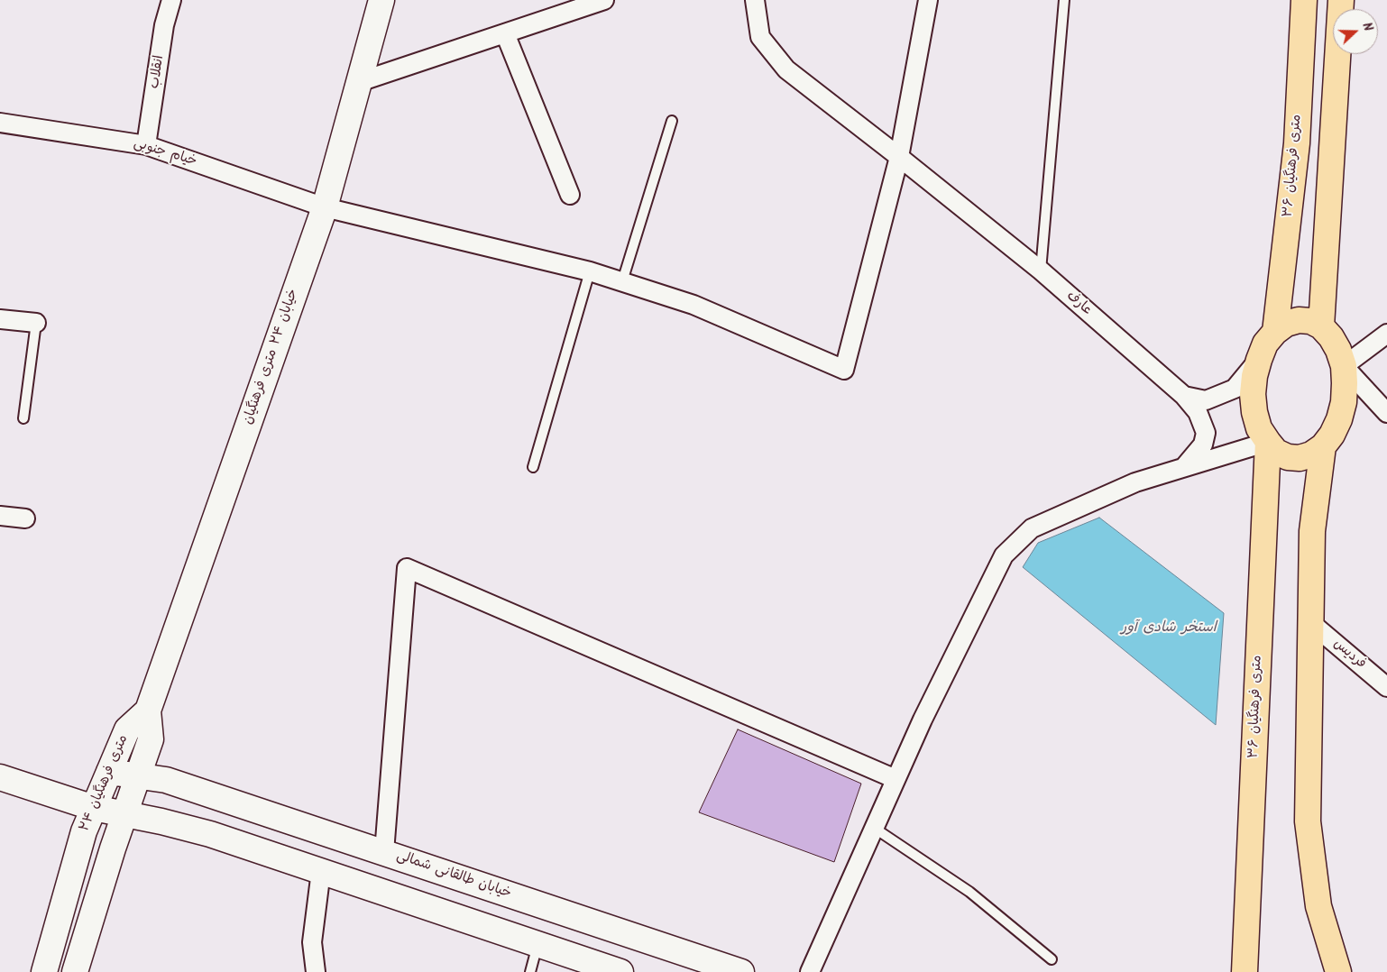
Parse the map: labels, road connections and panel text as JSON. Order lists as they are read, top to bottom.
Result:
{
  "streets": {
    "main road": [
      "۳۶ متری فرهنگیان",
      "خیابان ۲۴ متری فرهنگیان",
      "۲۴ متری فرهنگیان",
      "خیابان طالقانی شمالی"
    ],
    "street": [
      "انقلاب",
      "خیام جنوبی",
      "عارف",
      "فردیس"
    ]
  },
  "crossings": [
    ["انقلاب", "خیام جنوبی"],
    ["خیام جنوبی", "عارف"],
    ["خیام جنوبی", "خیابان ۲۴ متری فرهنگیان"],
    ["خیابان ۲۴ متری فرهنگیان", "۲۴ متری فرهنگیان"],
    ["۲۴ متری فرهنگیان", "خیابان طالقانی شمالی"]
  ],
  "water": ["استخر شادی آور"],
  "north": "right"
}
